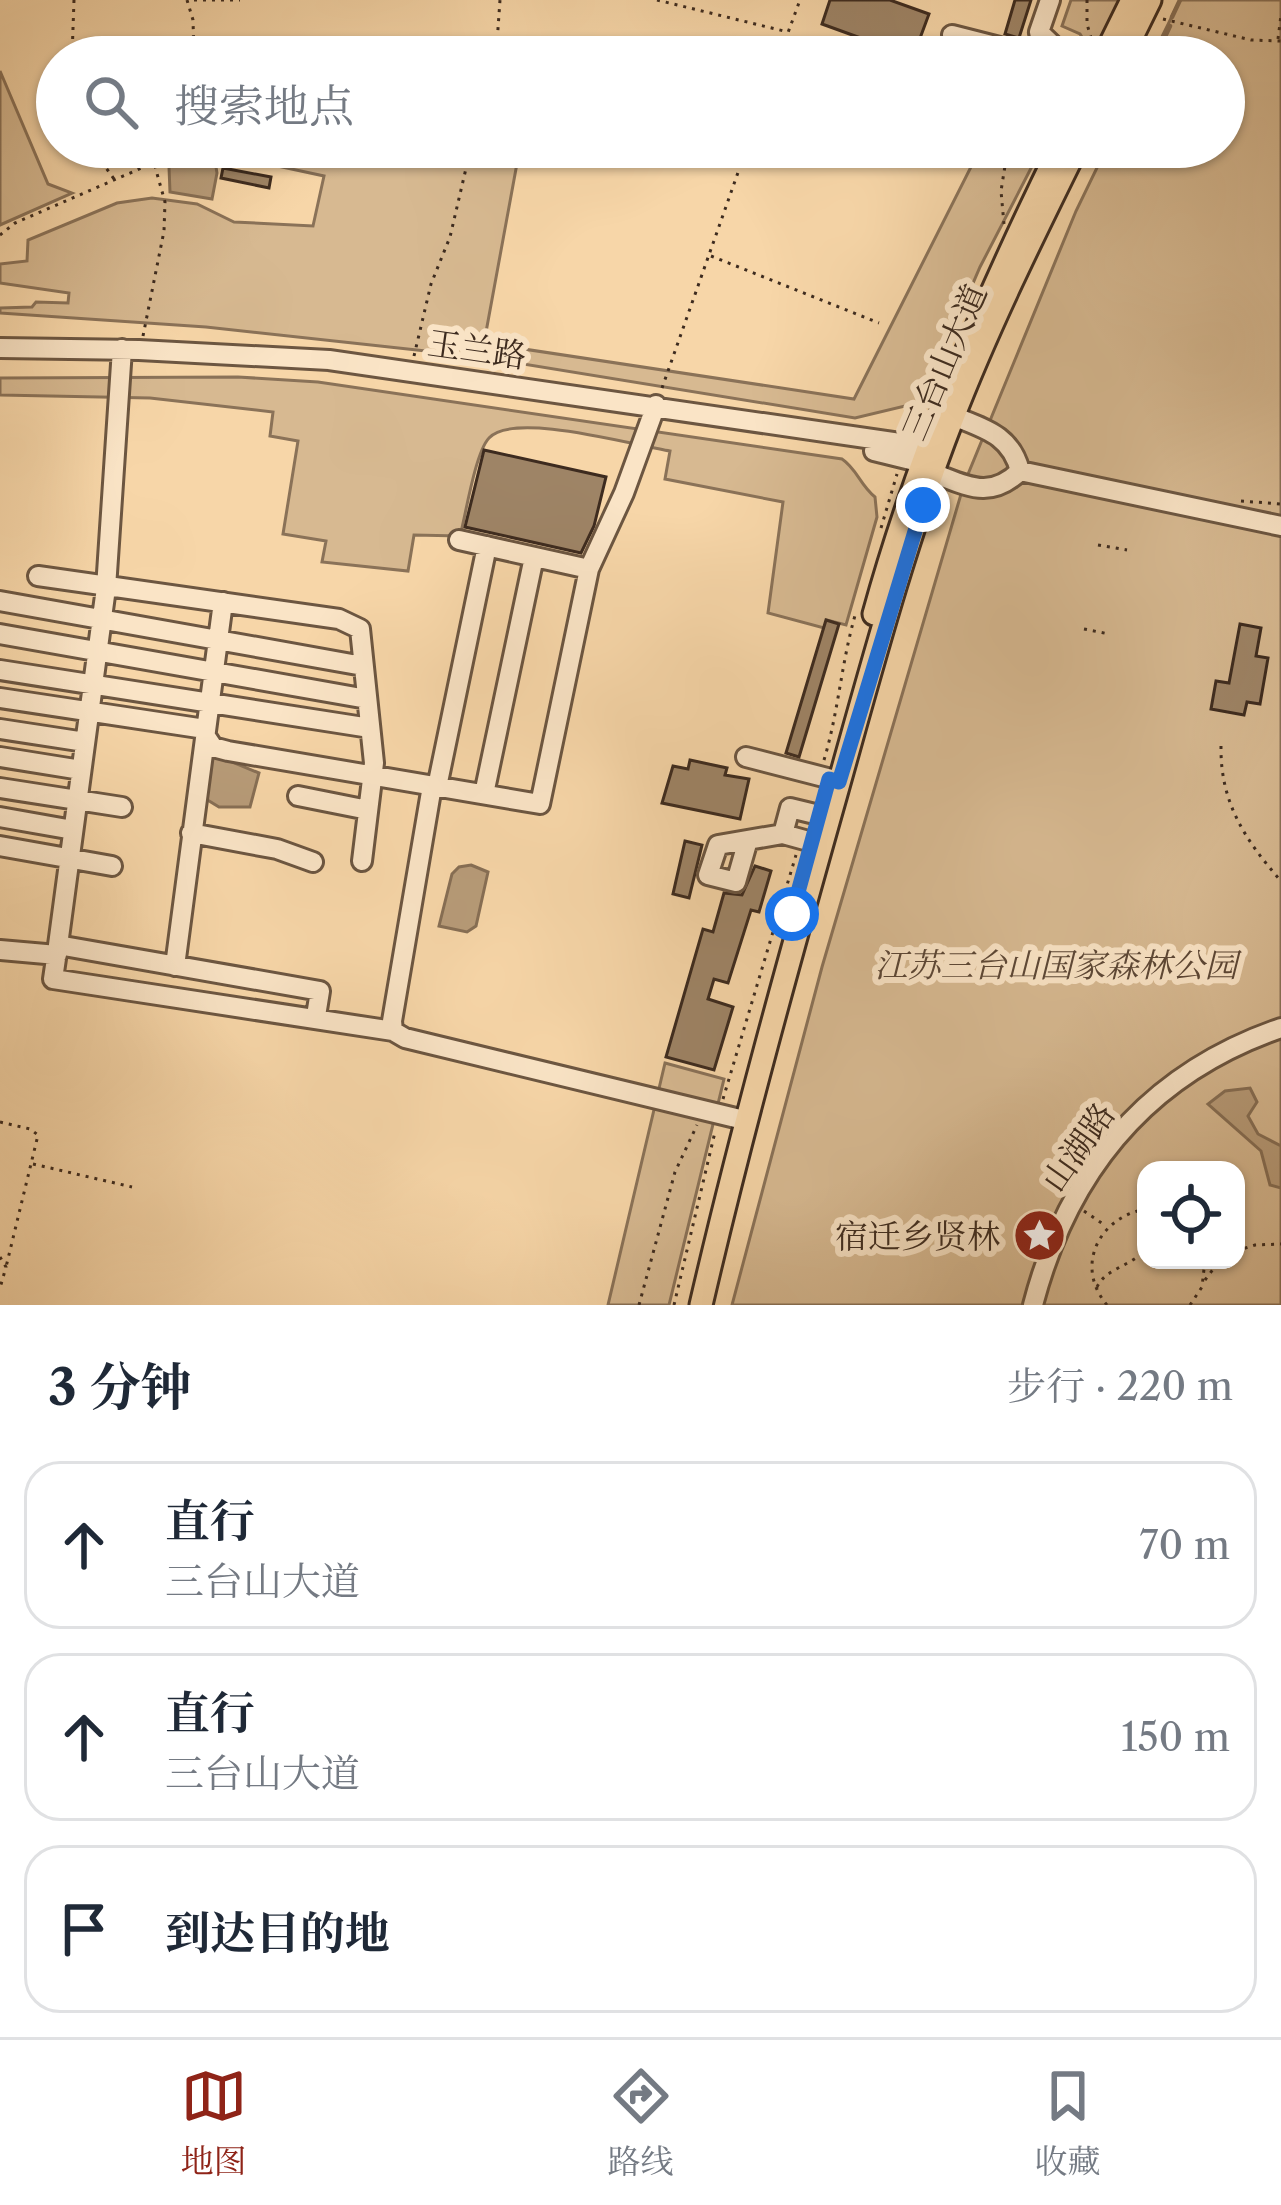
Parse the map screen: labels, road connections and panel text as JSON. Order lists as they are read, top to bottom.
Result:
{
  "streets": {
    "main road": ["三台山大道"],
    "street": ["玉兰路", "山湖路"]
  },
  "crossings": [
    ["玉兰路", "三台山大道"]
  ],
  "parks": ["江苏三台山国家森林公园"],
  "places": {
    "place": ["宿迁乡贤林"]
  },
  "page": {
    "search": "搜索地点",
    "heading": ["3 分钟", "步行 · 220 m"],
    "list": [
      ["直行", "三台山大道", "70 m"],
      ["直行", "三台山大道", "150 m"],
      "到达目的地"
    ],
    "nav": ["地图", "路线", "收藏"]
  }
}
